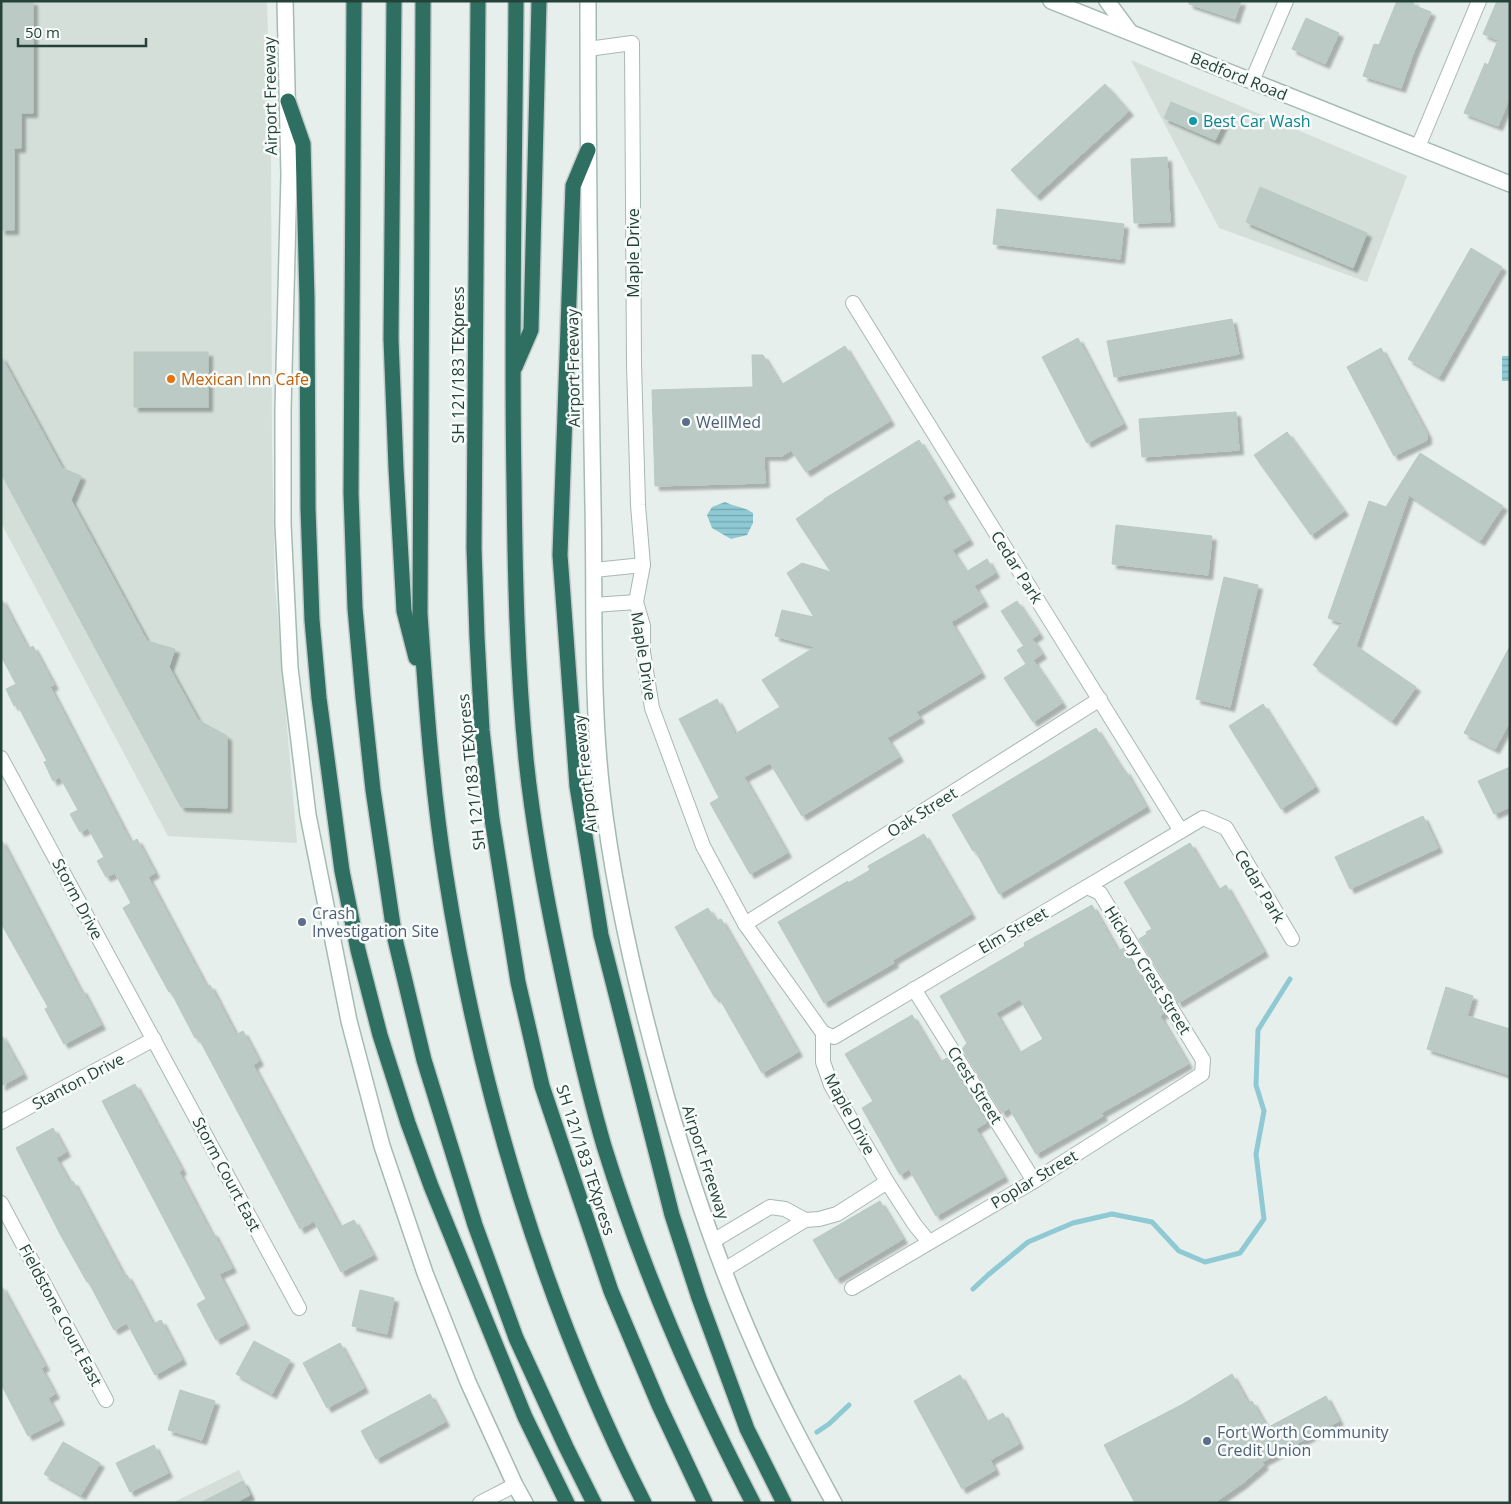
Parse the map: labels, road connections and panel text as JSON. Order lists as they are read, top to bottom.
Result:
{
  "streets": {
    "highway": ["SH 121/183 TEXpress"],
    "main road": ["Bedford Road", "Airport Freeway"],
    "street": [
      "Maple Drive",
      "Cedar Park",
      "Oak Street",
      "Storm Drive",
      "Elm Street",
      "Hickory Crest Street",
      "Stanton Drive",
      "Crest Street",
      "Storm Court East",
      "Poplar Street",
      "Fieldstone Court East"
    ]
  },
  "crossings": [
    ["Airport Freeway", "Maple Drive"],
    ["Maple Drive", "Oak Street"],
    ["Maple Drive", "Elm Street"],
    ["Maple Drive", "Poplar Street"],
    ["Cedar Park", "Oak Street"],
    ["Cedar Park", "Elm Street"],
    ["Storm Drive", "Stanton Drive"],
    ["Storm Drive", "Storm Court East"],
    ["Elm Street", "Hickory Crest Street"],
    ["Elm Street", "Crest Street"],
    ["Hickory Crest Street", "Poplar Street"],
    ["Stanton Drive", "Storm Court East"],
    ["Crest Street", "Poplar Street"]
  ],
  "places": [
    "Best Car Wash",
    "Mexican Inn Cafe",
    "WellMed",
    "Crash Investigation Site",
    "Fort Worth Community Credit Union"
  ],
  "scale_bar": "50 m"
}
